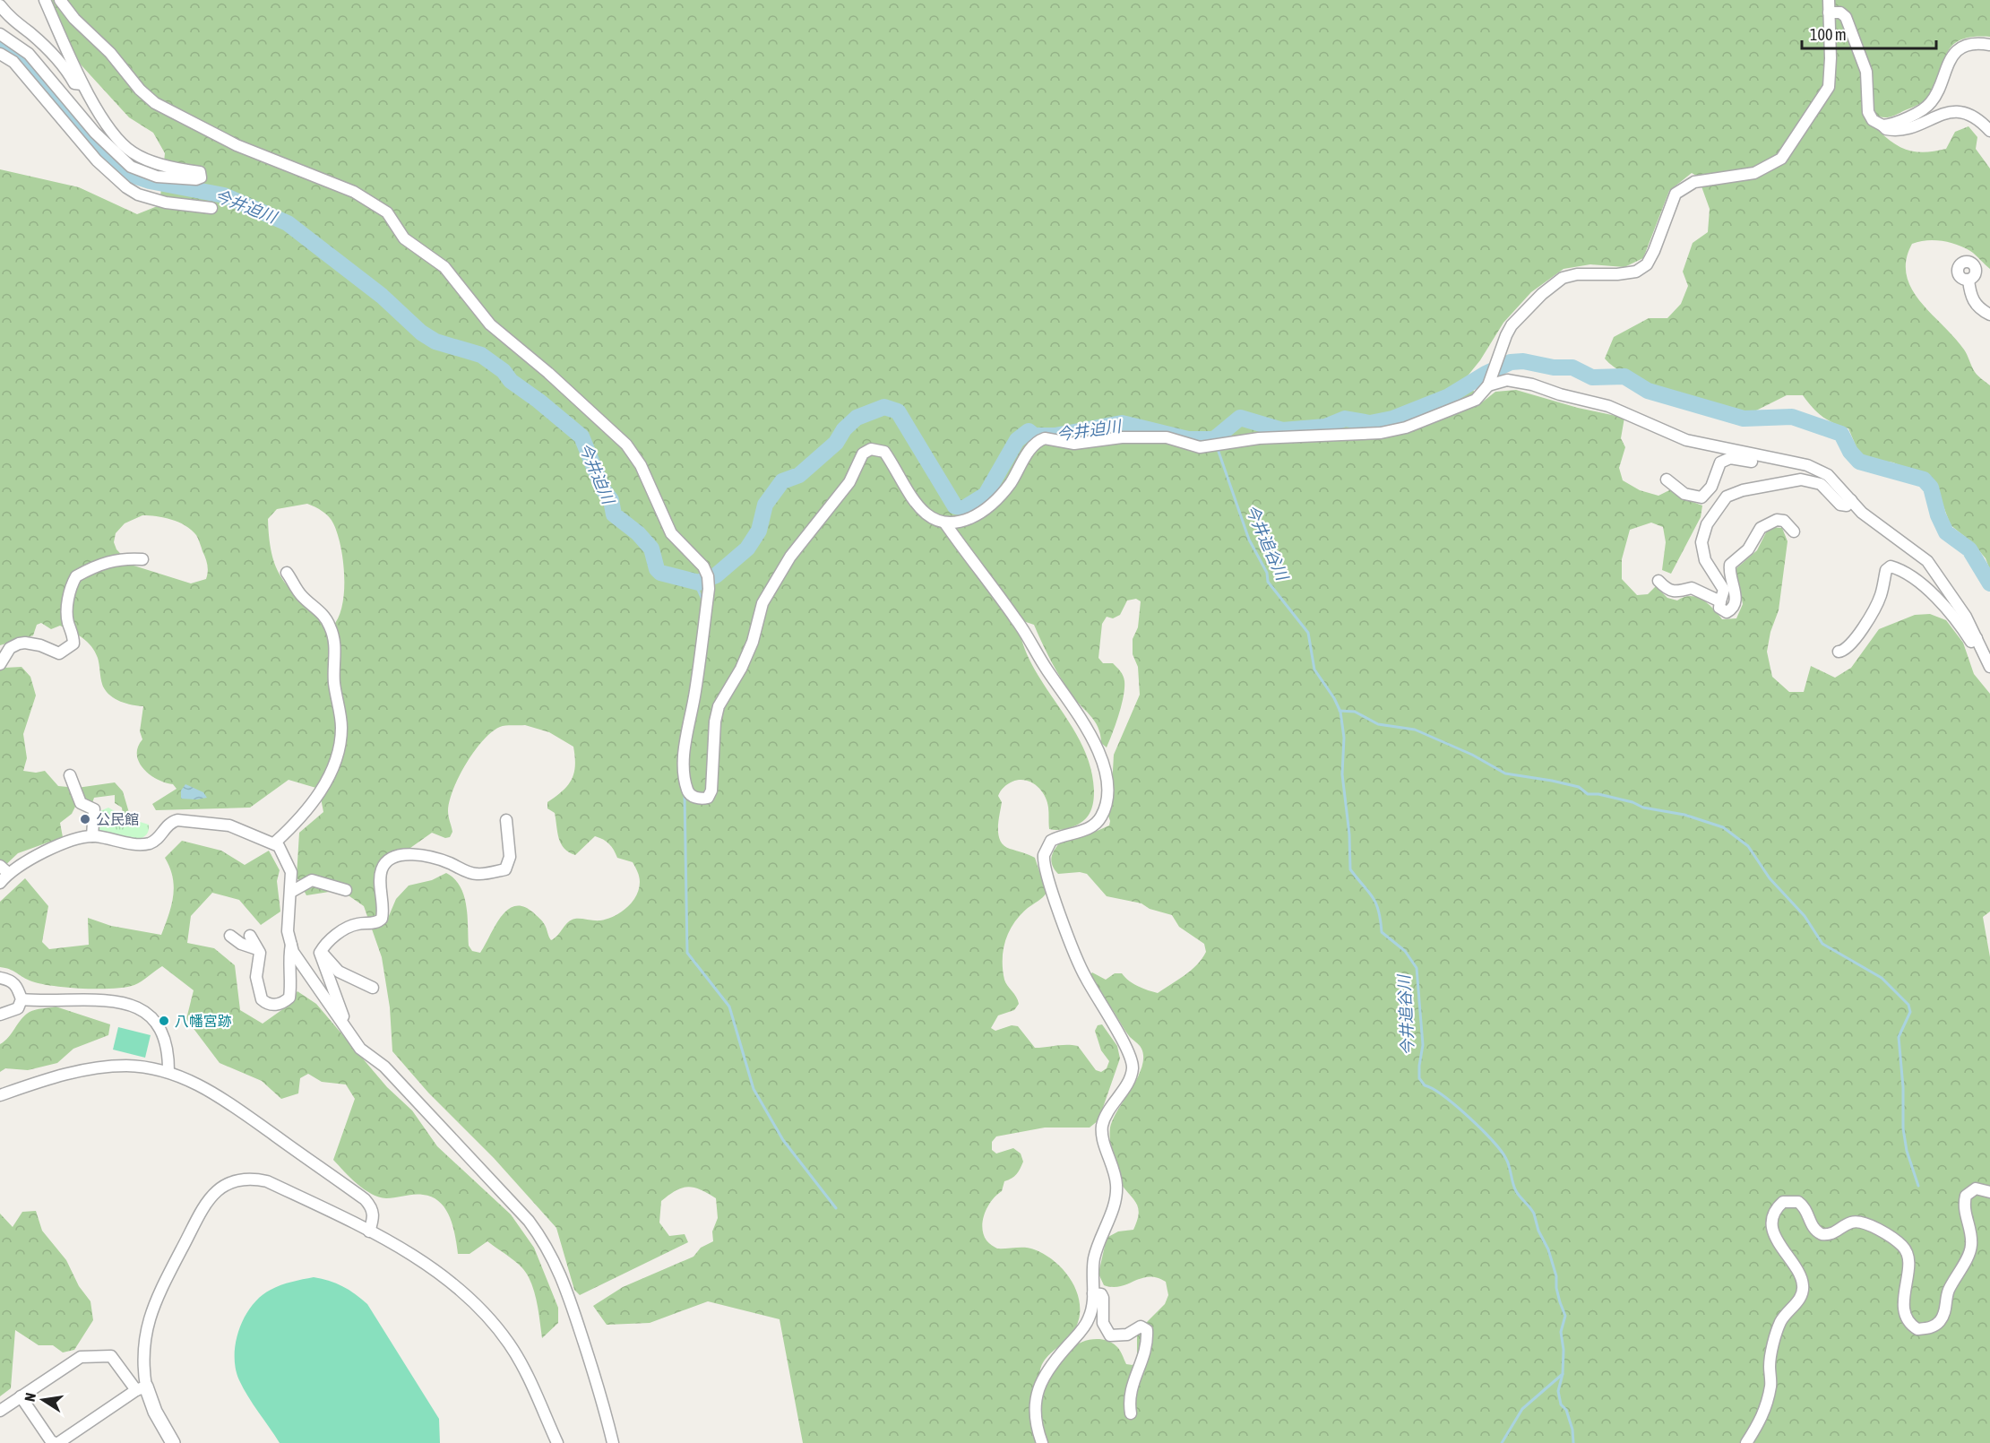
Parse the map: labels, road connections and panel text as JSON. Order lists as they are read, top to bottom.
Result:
{
  "water": ["今井迫川", "今井追谷川"],
  "places": ["公民館", "八幡宮跡"],
  "scale_bar": "100 m",
  "north": "left"
}
